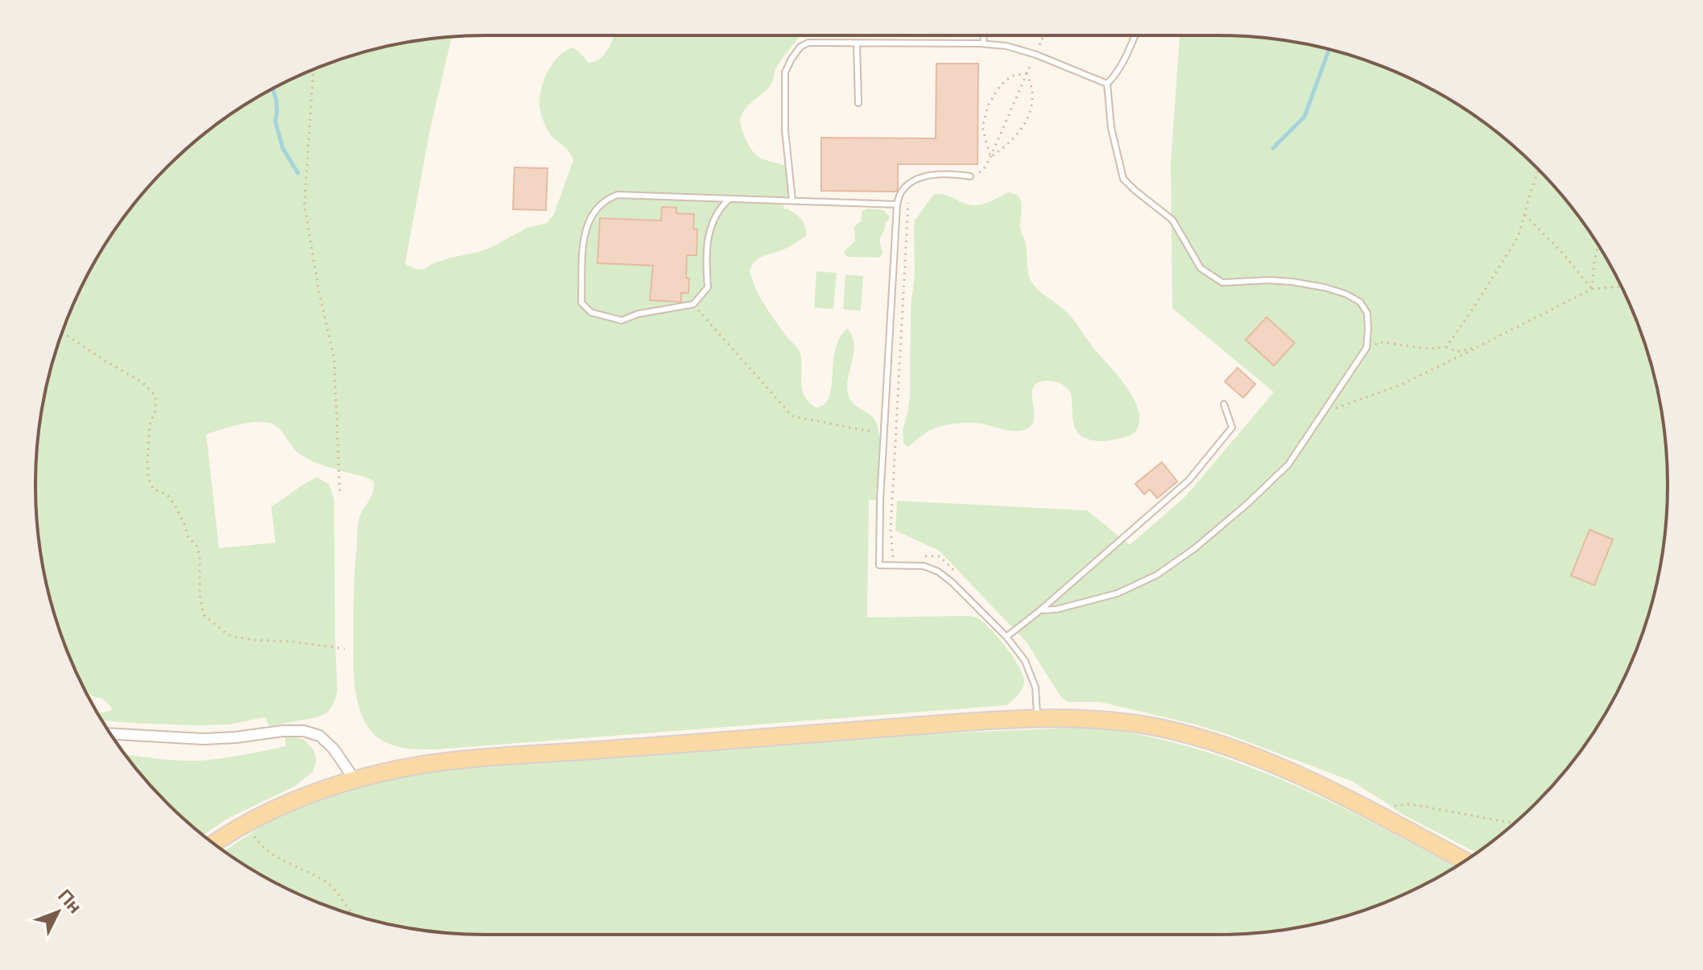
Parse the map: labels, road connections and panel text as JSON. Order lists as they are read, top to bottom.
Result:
{
  "north": "top right"
}
